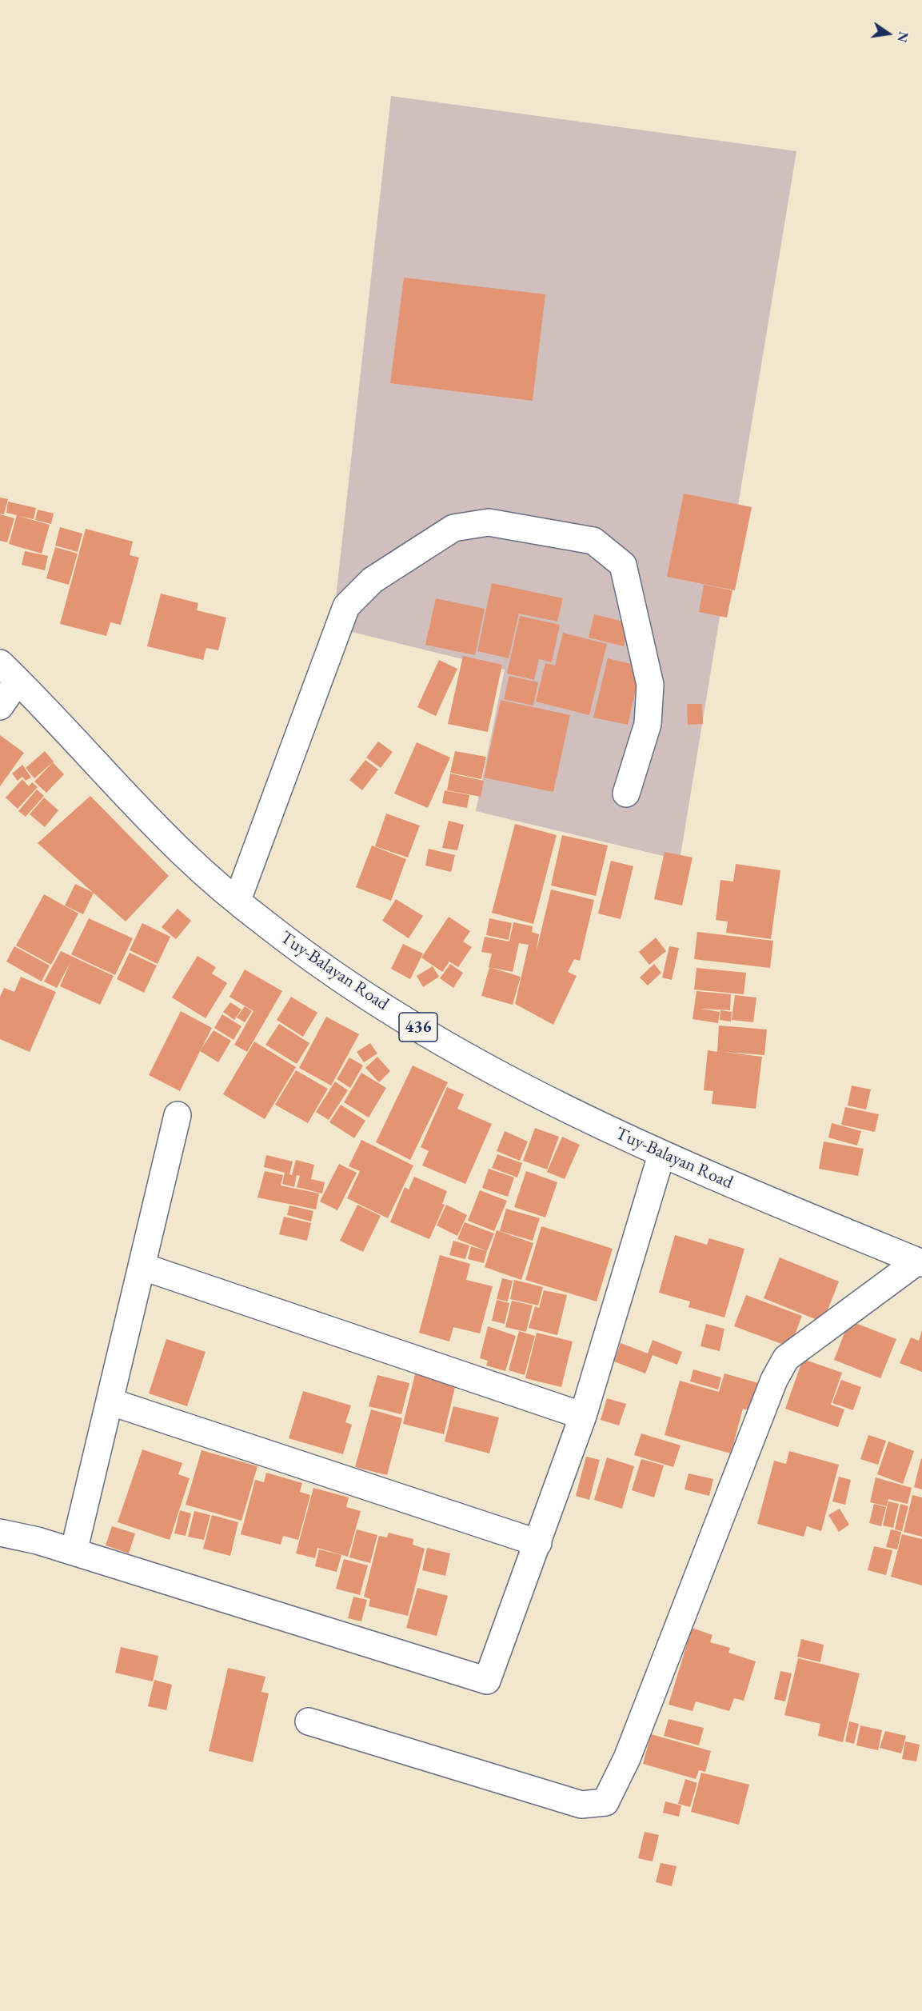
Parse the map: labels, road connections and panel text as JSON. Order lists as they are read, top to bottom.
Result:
{
  "streets": {
    "street": ["Tuy-Balayan Road", "436"]
  },
  "north": "right"
}
